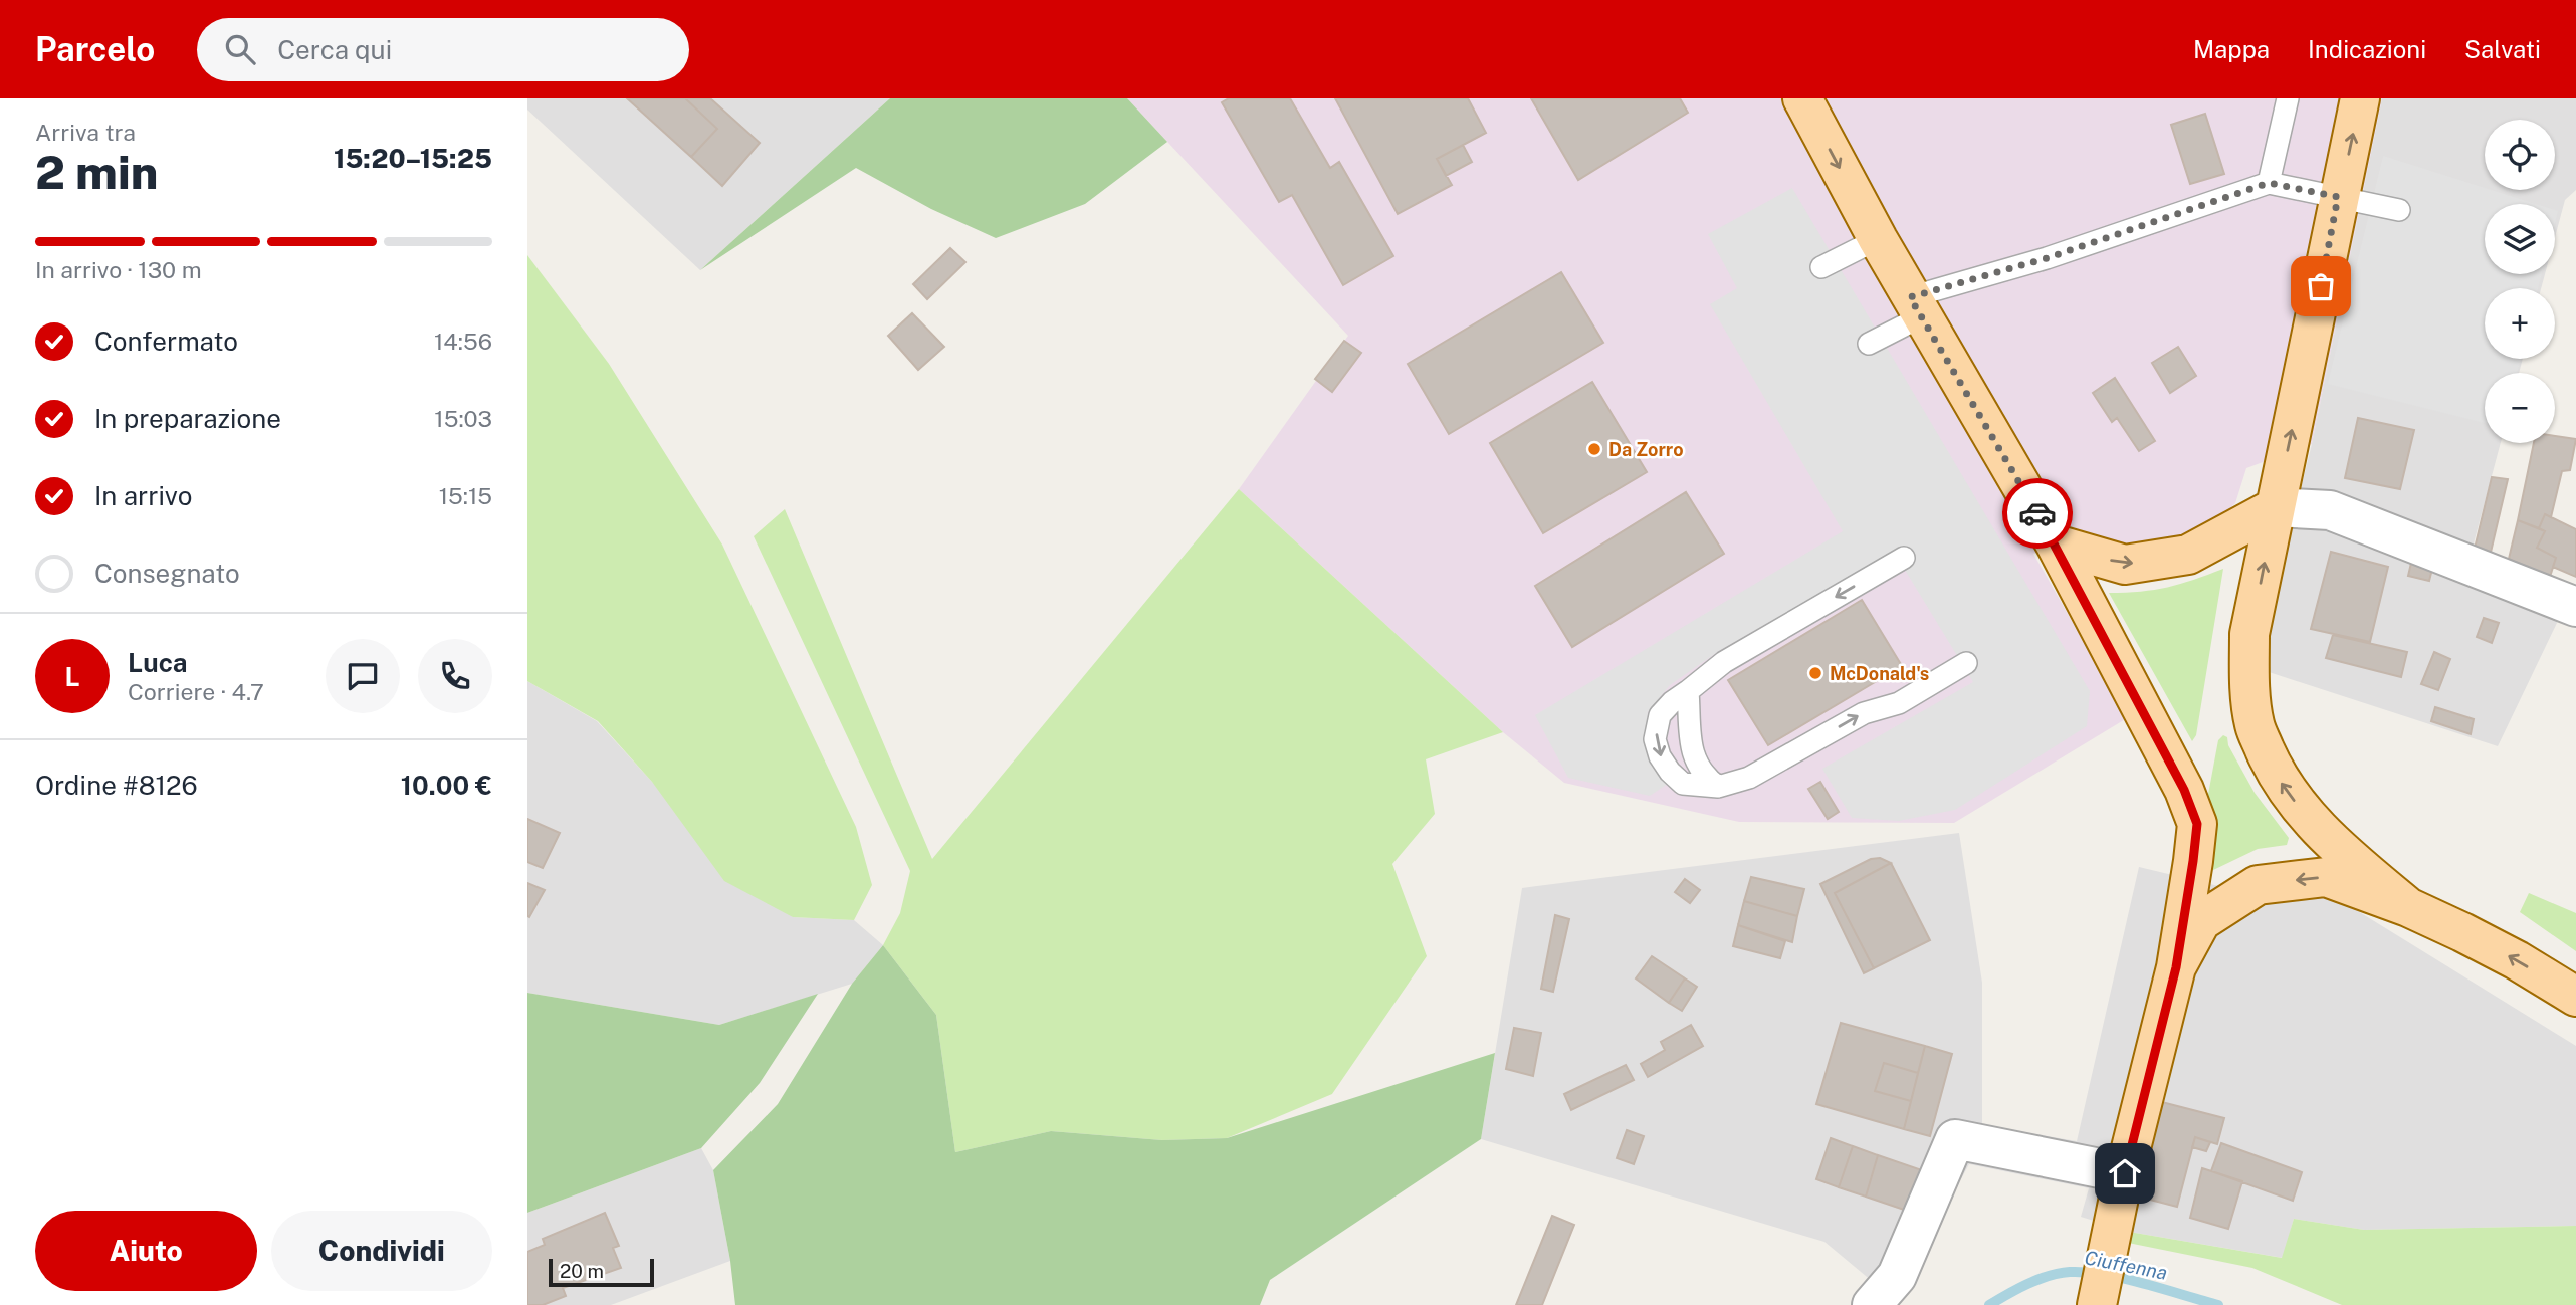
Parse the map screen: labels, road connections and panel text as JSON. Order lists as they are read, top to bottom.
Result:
{
  "water": ["Ciuffenna"],
  "places": ["Da Zorro", "McDonald's"],
  "scale_bar": "20 m",
  "page": {
    "header": "Parcelo",
    "search": "Cerca qui",
    "nav": ["Mappa", "Indicazioni", "Salvati"],
    "heading": ["2 min", "Arriva tra", "15:20–15:25"],
    "panel": [
      "Luca",
      "Corriere · 4.7",
      "Ordine #8126",
      "10.00 €"
    ],
    "map_buttons": ["+", "−"],
    "bar": "In arrivo · 130 m",
    "list": [
      ["Confermato", "14:56"],
      ["In preparazione", "15:03"],
      ["In arrivo", "15:15"],
      "Consegnato"
    ],
    "round": "L",
    "buttons": ["Aiuto", "Condividi"],
    "scale": "20 m"
  }
}
